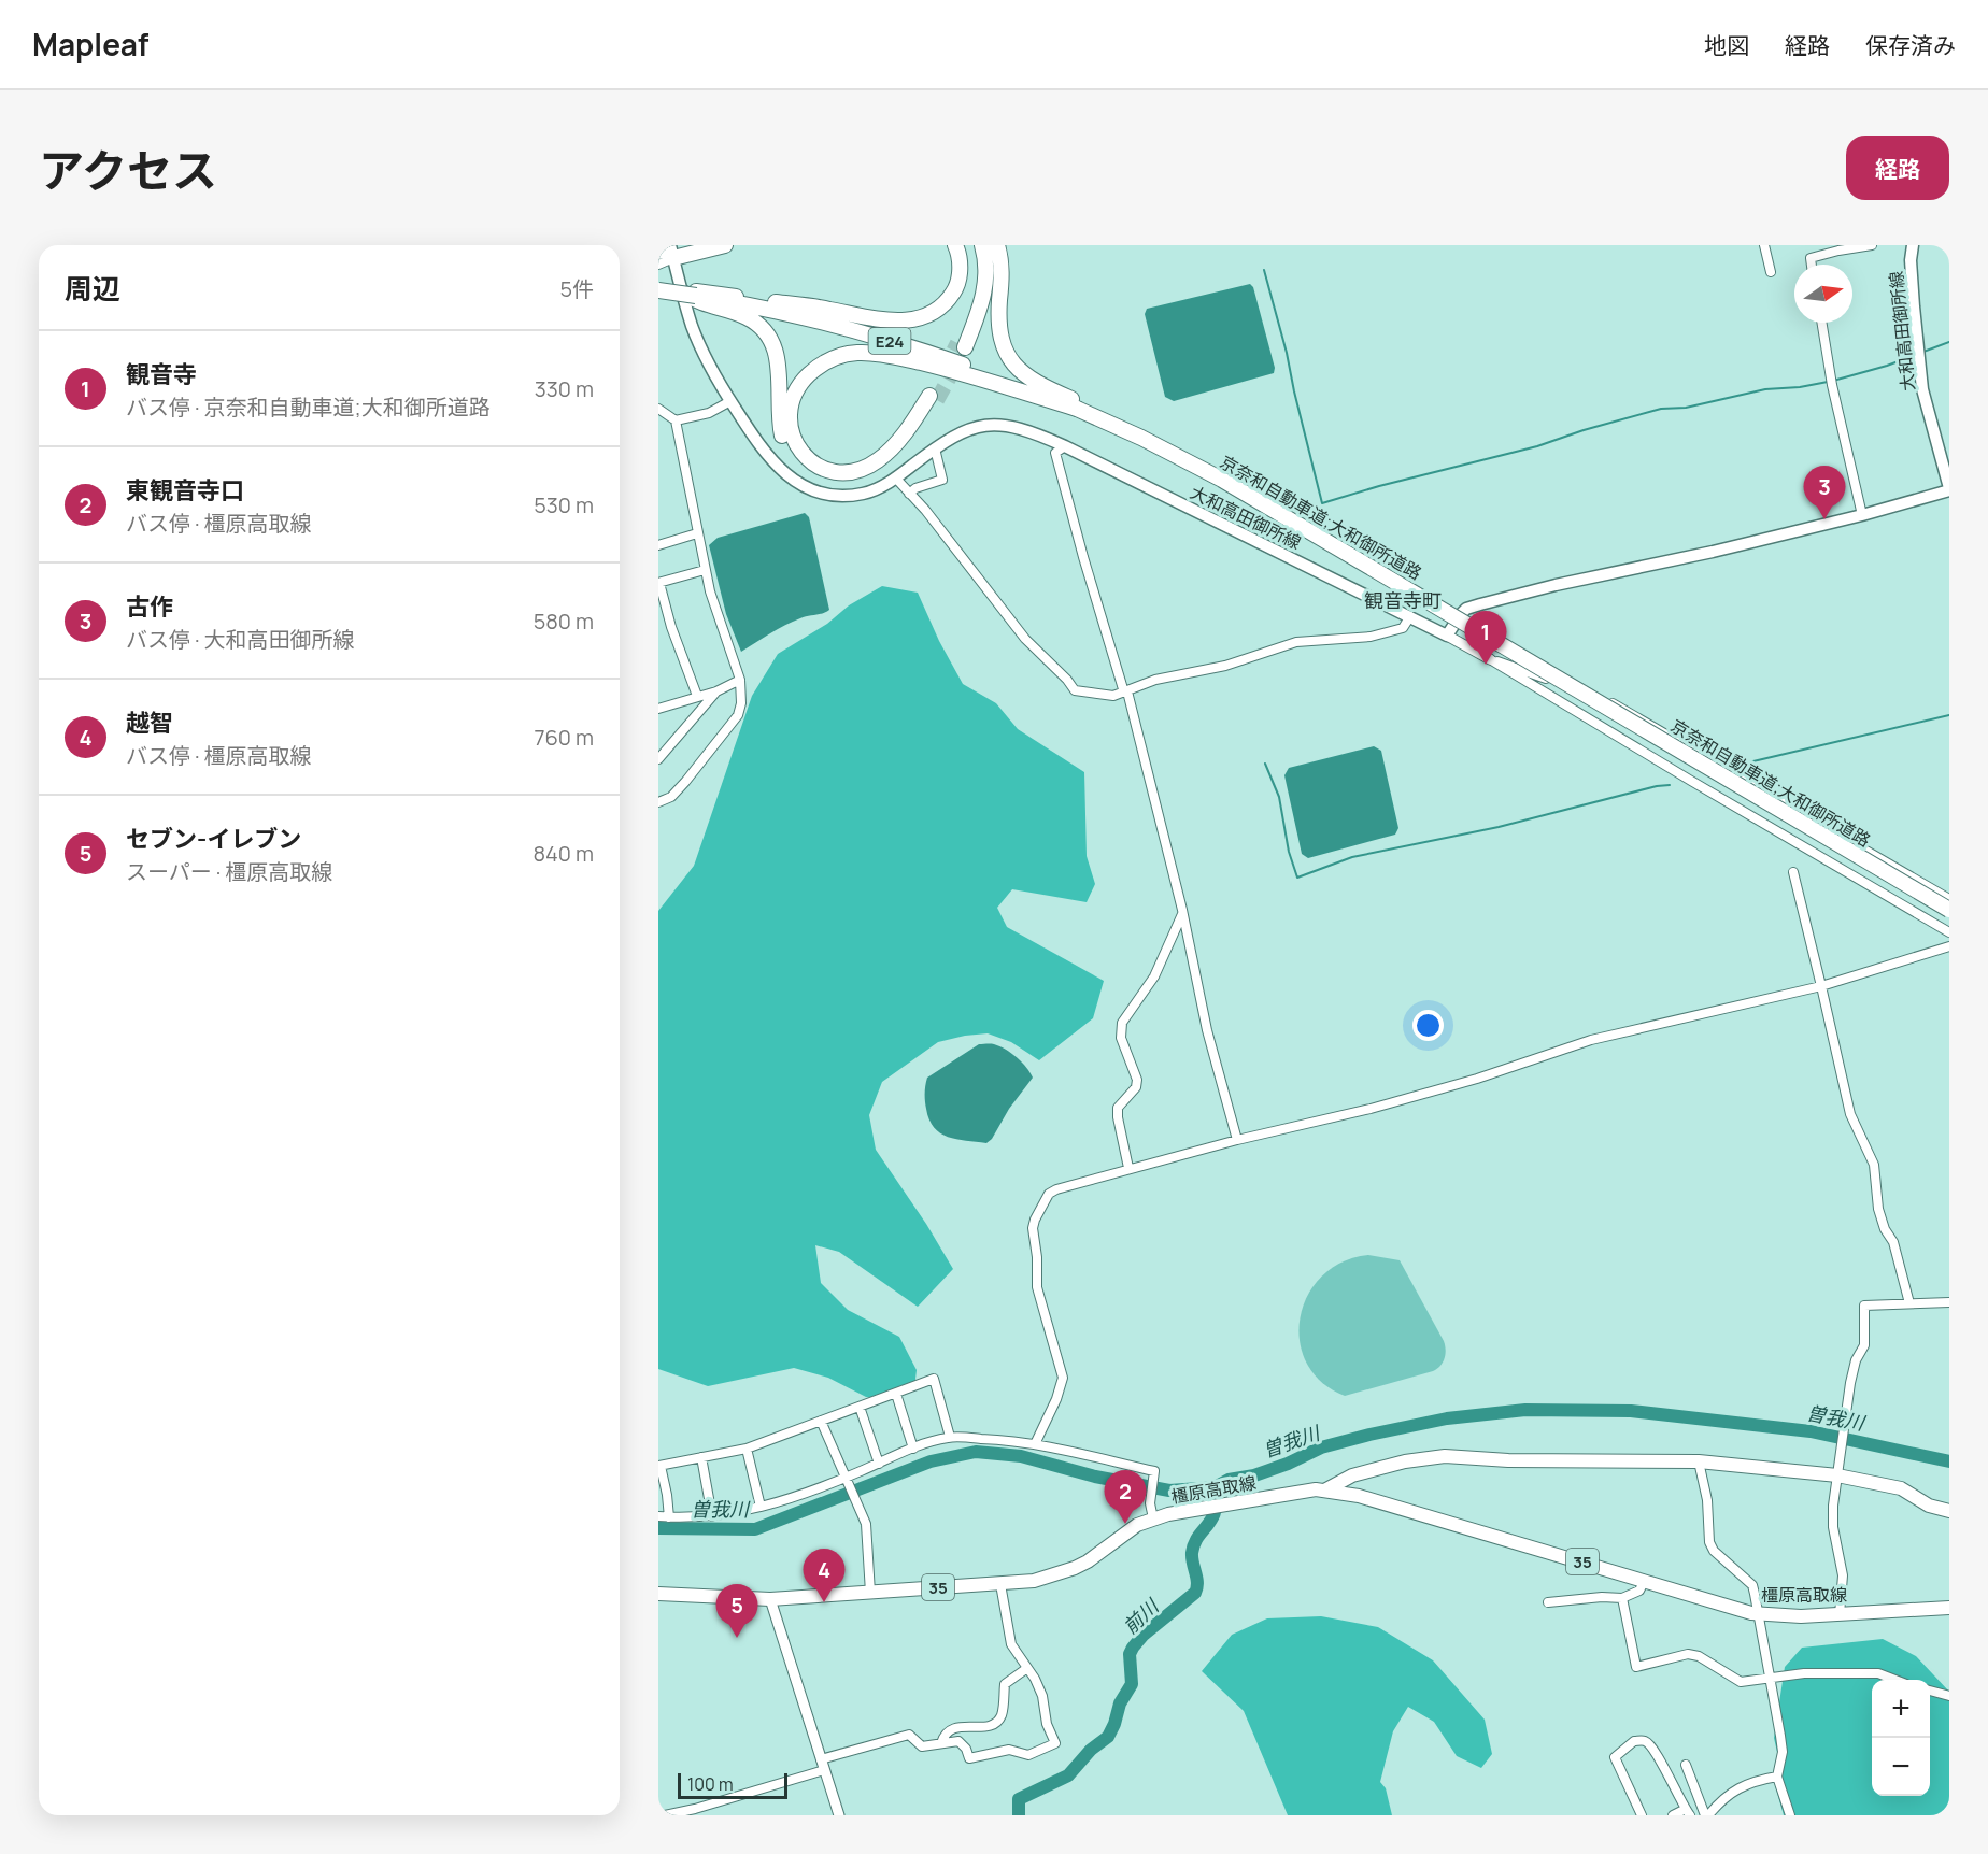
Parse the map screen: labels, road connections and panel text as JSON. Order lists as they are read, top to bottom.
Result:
{
  "streets": {
    "highway": ["E24", "京奈和自動車道;大和御所道路"],
    "main road": ["大和高田御所線", "橿原高取線", "35"]
  },
  "districts": ["観音寺町"],
  "water": ["曽我川", "前川"],
  "scale_bar": "100 m",
  "north": "right",
  "page": {
    "header": "Mapleaf",
    "nav": ["地図", "経路", "保存済み"],
    "title": "アクセス",
    "buttons": "経路",
    "heading": ["周辺", "5件"],
    "list": [
      {
        "mark": "1",
        "name": "観音寺",
        "note": "バス停 · 京奈和自動車道;大和御所道路",
        "value": "330 m"
      },
      {
        "mark": "2",
        "name": "東観音寺口",
        "note": "バス停 · 橿原高取線",
        "value": "530 m"
      },
      {
        "mark": "3",
        "name": "古作",
        "note": "バス停 · 大和高田御所線",
        "value": "580 m"
      },
      {
        "mark": "4",
        "name": "越智",
        "note": "バス停 · 橿原高取線",
        "value": "760 m"
      },
      {
        "mark": "5",
        "name": "セブン-イレブン",
        "note": "スーパー · 橿原高取線",
        "value": "840 m"
      }
    ],
    "pins": [
      "3",
      "1",
      "2",
      "4",
      "5"
    ],
    "map_buttons": ["+", "−"],
    "scale": "100 m"
  }
}
